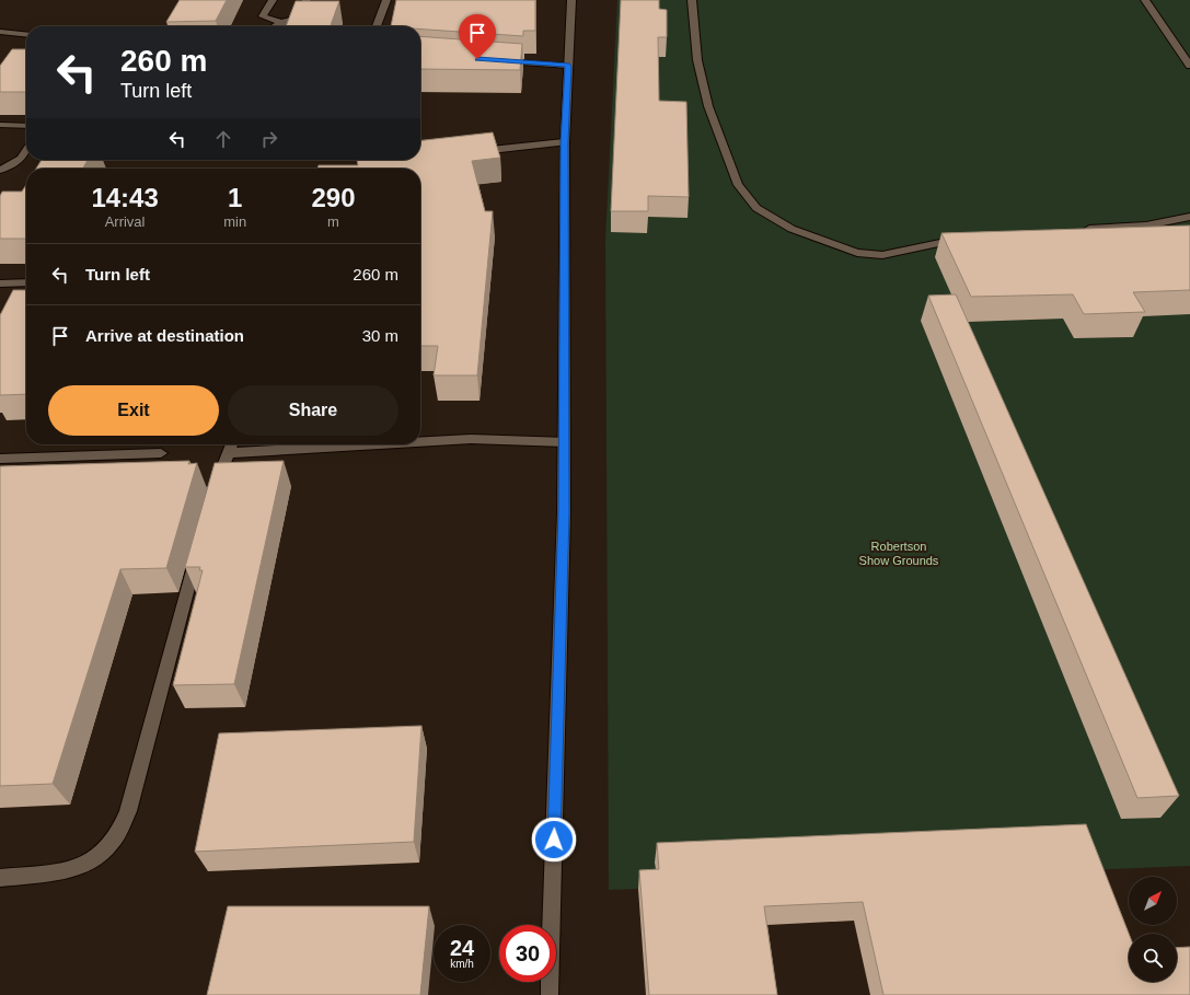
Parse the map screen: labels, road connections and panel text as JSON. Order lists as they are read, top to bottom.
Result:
{
  "parks": ["Robertson Show Grounds"],
  "north": "top right",
  "page": {
    "turn": ["260 m", "Turn left"],
    "eta": [
      "14:43",
      "Arrival",
      "1",
      "min",
      "290",
      "m"
    ],
    "list": [
      {
        "name": "Turn left",
        "value": "260 m"
      },
      {
        "name": "Arrive at destination",
        "value": "30 m"
      }
    ],
    "buttons": ["Exit", "Share"],
    "speed": "24 km/h",
    "limit": "30"
  }
}
